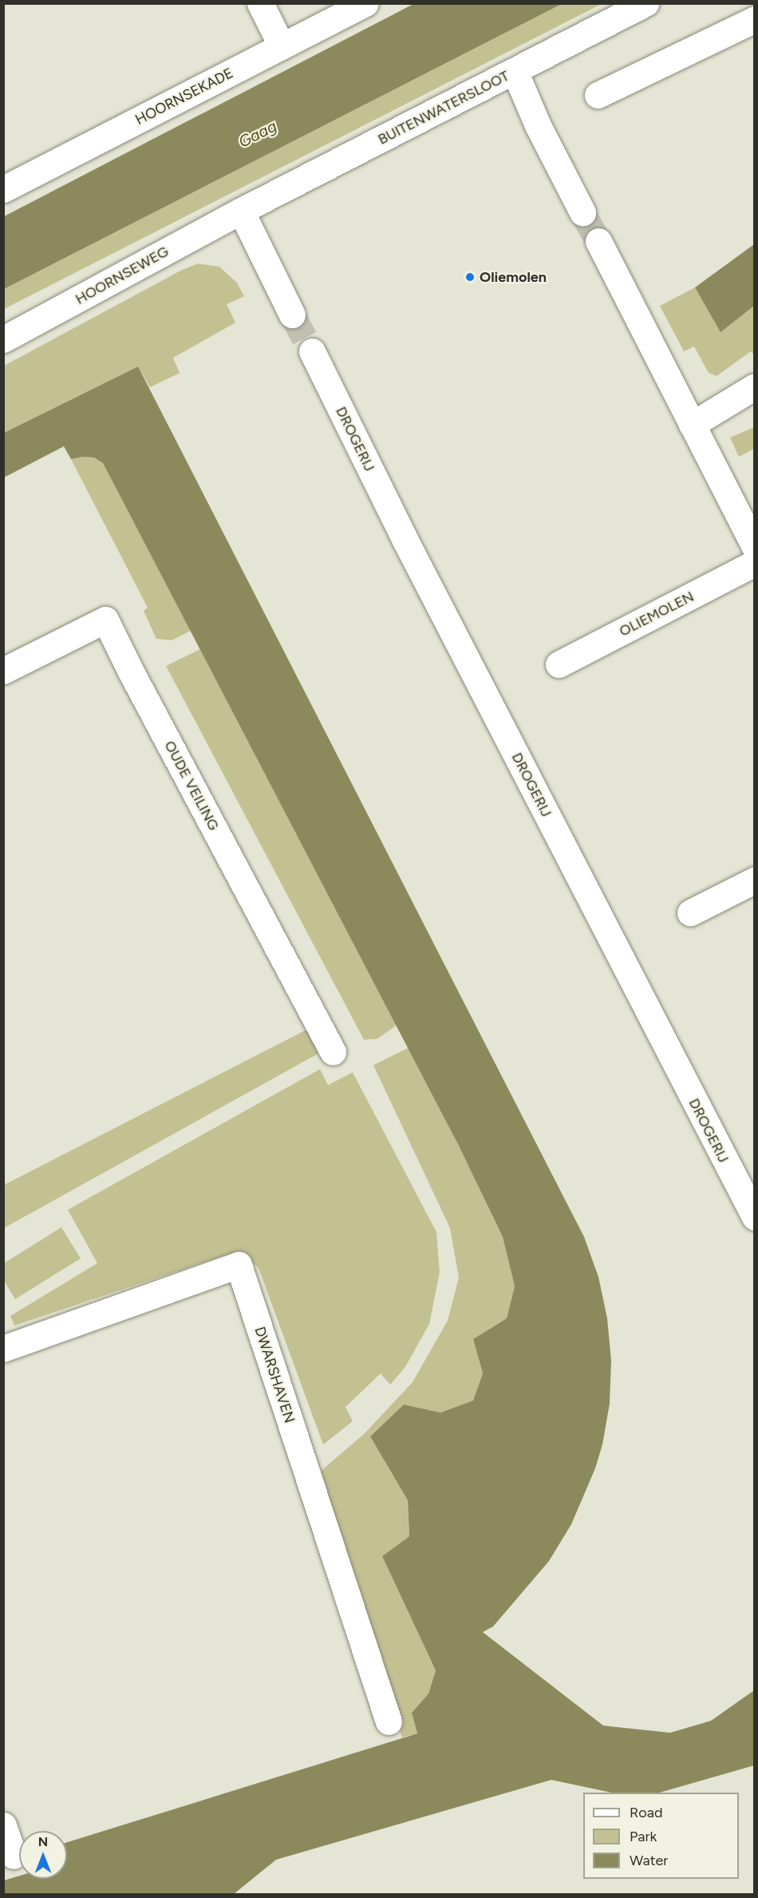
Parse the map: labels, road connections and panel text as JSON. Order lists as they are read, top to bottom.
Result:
{
  "streets": {
    "street": [
      "HOORNSEKADE",
      "BUITENWATERSLOOT",
      "HOORNSEWEG",
      "DROGERIJ",
      "OLIEMOLEN",
      "OUDE VEILING",
      "DWARSHAVEN"
    ]
  },
  "crossings": [
    ["BUITENWATERSLOOT", "HOORNSEWEG"]
  ],
  "water": ["Gaag"],
  "places": ["Oliemolen"],
  "legend": ["Road", "Park", "Water"],
  "north": "top"
}
